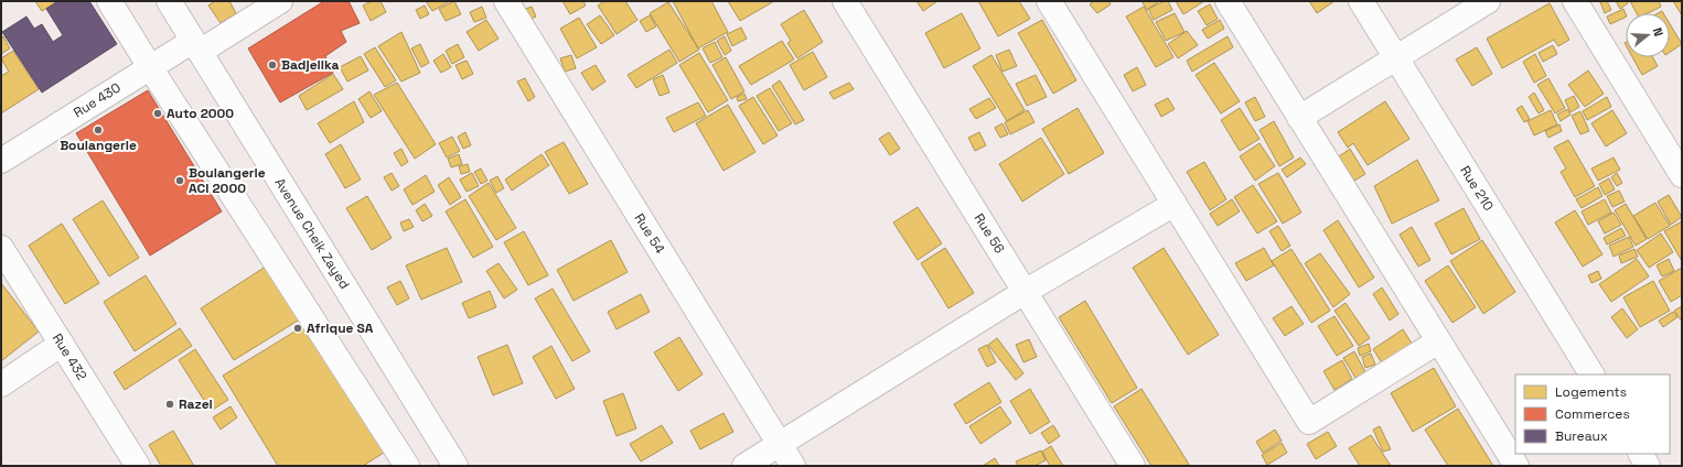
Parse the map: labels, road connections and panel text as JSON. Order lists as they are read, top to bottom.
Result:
{
  "streets": {
    "street": [
      "Rue 430",
      "Rue 210",
      "Avenue Cheik Zayed",
      "Rue 54",
      "Rue 56",
      "Rue 432"
    ]
  },
  "crossings": [
    ["Rue 430", "Avenue Cheik Zayed"]
  ],
  "places": [
    "Badjelika",
    "Auto 2000",
    "Boulangerie",
    "Boulangerie ACI 2000",
    "Afrique SA",
    "Razel"
  ],
  "legend": ["Logements", "Commerces", "Bureaux"],
  "north": "right"
}
